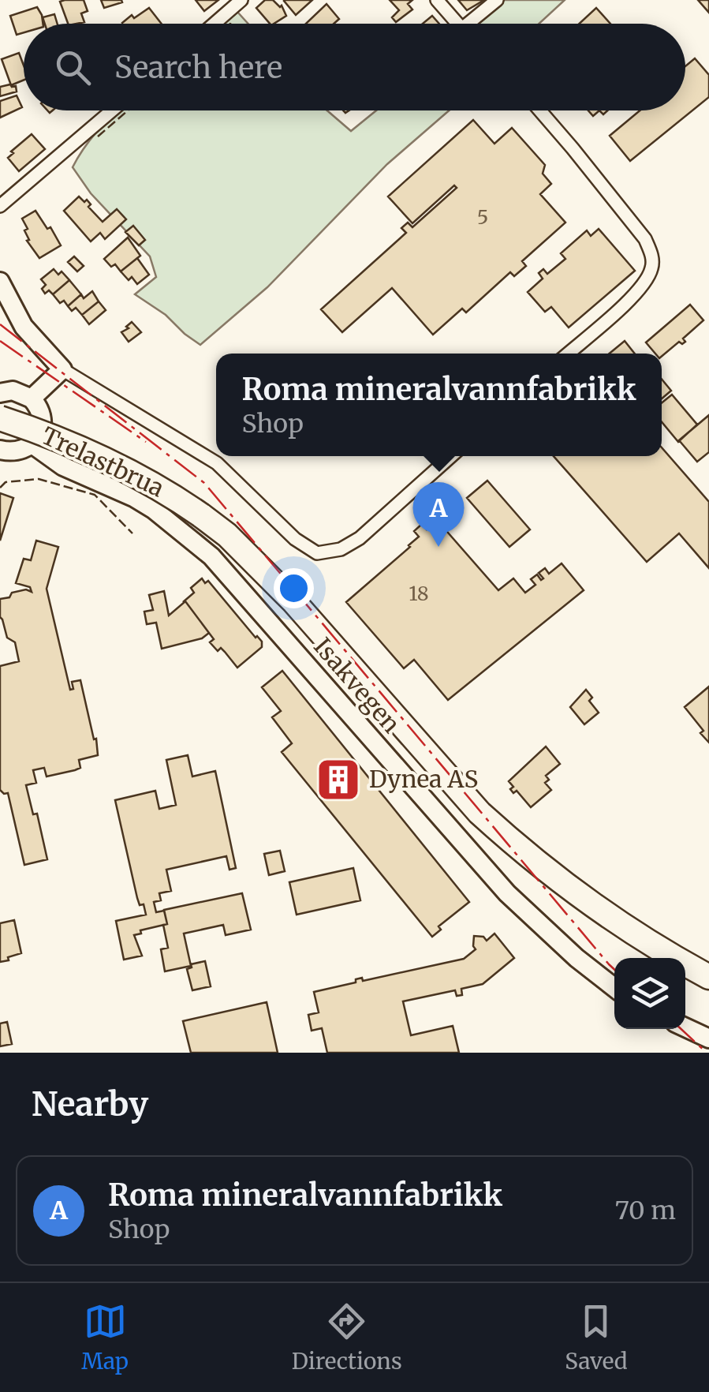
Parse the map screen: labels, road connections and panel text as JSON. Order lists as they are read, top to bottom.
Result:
{
  "streets": {
    "highway": ["Trelastbrua"],
    "street": ["Isakvegen"]
  },
  "places": {
    "building": ["Dynea AS"]
  },
  "house_numbers": ["5", "18"],
  "page": {
    "search": "Search here",
    "popup": ["Roma mineralvannfabrikk", "Shop"],
    "pins": "A",
    "heading": "Nearby",
    "list": [
      {
        "mark": "A",
        "name": "Roma mineralvannfabrikk",
        "note": "Shop",
        "value": "70 m"
      }
    ],
    "nav": ["Map", "Directions", "Saved"]
  }
}
